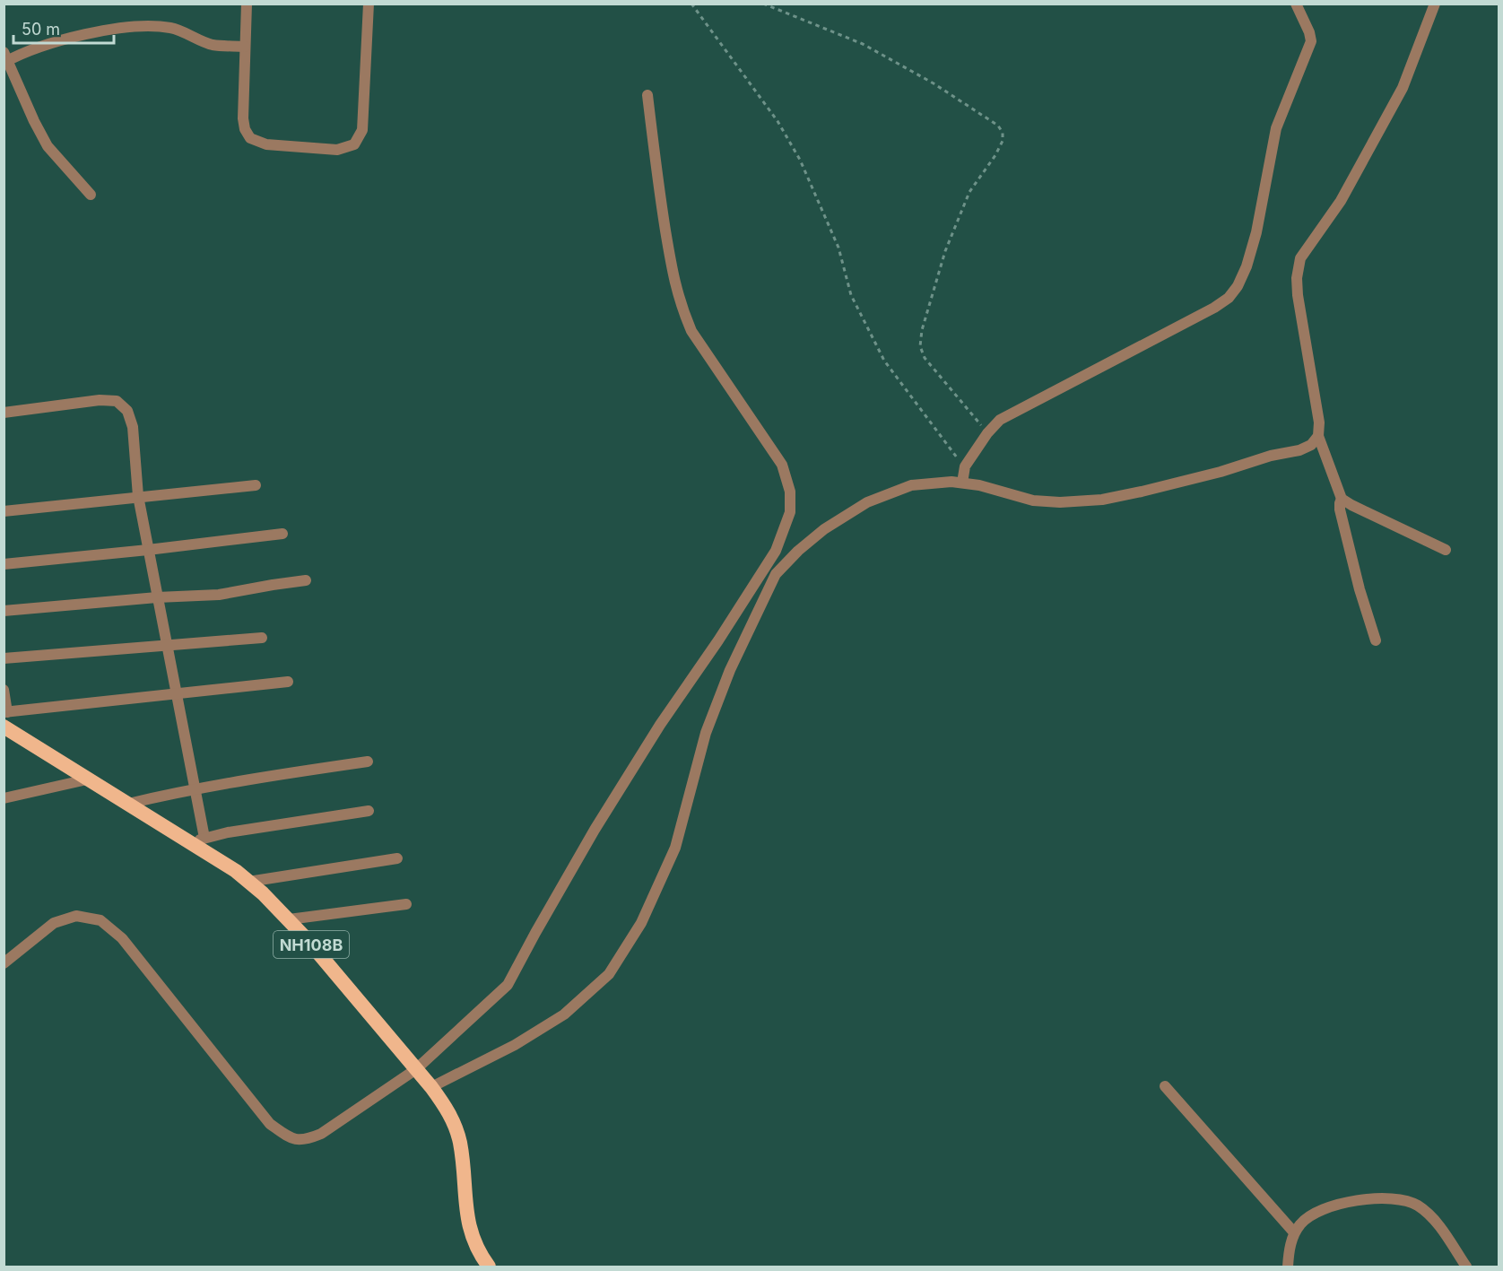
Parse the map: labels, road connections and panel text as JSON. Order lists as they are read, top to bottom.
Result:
{
  "streets": {
    "highway": ["NH108B"]
  },
  "scale_bar": "50 m"
}
